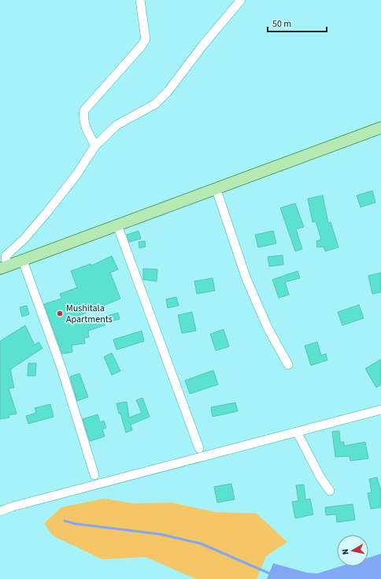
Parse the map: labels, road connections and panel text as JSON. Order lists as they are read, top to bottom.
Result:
{
  "places": ["Mushitala Apartments"],
  "scale_bar": "50 m",
  "north": "left"
}
